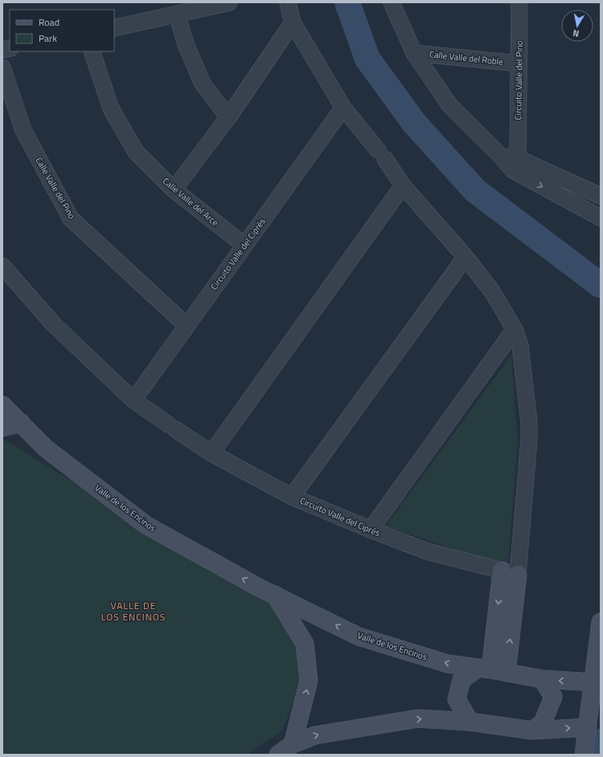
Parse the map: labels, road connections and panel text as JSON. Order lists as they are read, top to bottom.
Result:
{
  "streets": {
    "street": [
      "Calle Valle del Roble",
      "Circuito Valle del Pino",
      "Calle Valle del Pino",
      "Calle Valle del Arce",
      "Circuito Valle del Ciprés",
      "Valle de los Encinos"
    ]
  },
  "crossings": [
    ["Calle Valle del Roble", "Circuito Valle del Pino"],
    ["Calle Valle del Pino", "Circuito Valle del Ciprés"],
    ["Calle Valle del Arce", "Circuito Valle del Ciprés"]
  ],
  "one_way": ["Valle de los Encinos"],
  "districts": ["VALLE DE LOS ENCINOS"],
  "legend": ["Road", "Park"],
  "north": "bottom"
}
